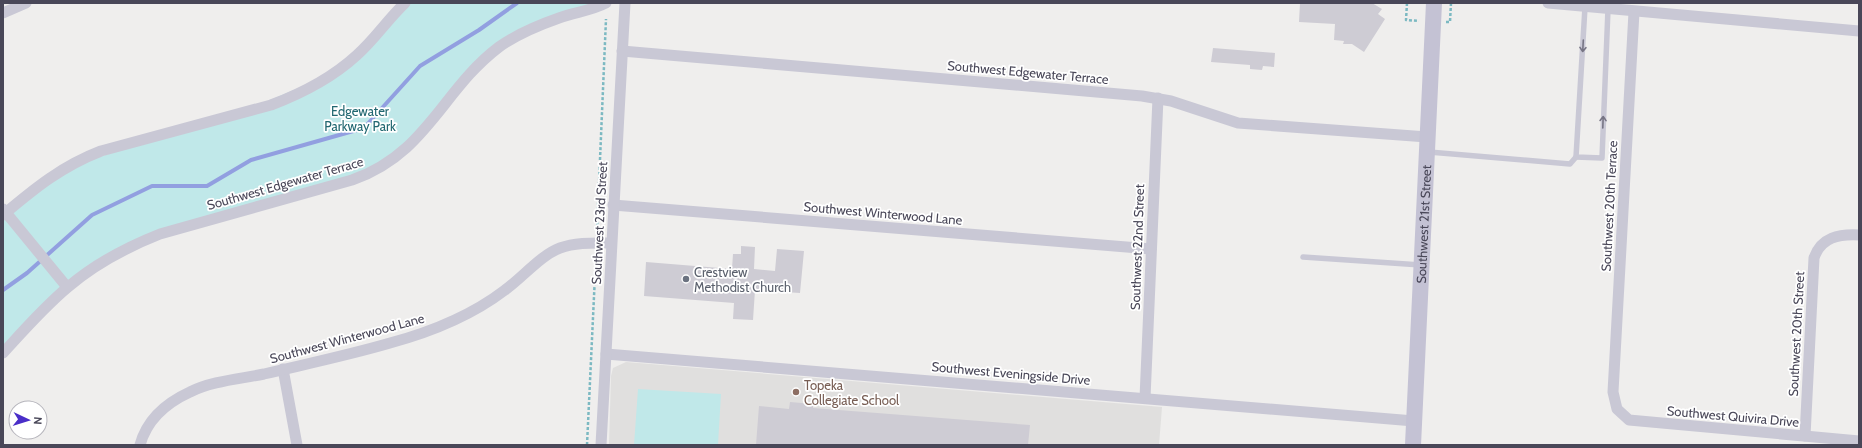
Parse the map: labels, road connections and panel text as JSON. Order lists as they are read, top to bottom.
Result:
{
  "streets": {
    "main road": ["Southwest 21st Street"],
    "street": [
      "Southwest Edgewater Terrace",
      "Southwest 20th Terrace",
      "Southwest Winterwood Lane",
      "Southwest 23rd Street",
      "Southwest 22nd Street",
      "Southwest 20th Street",
      "Southwest Eveningside Drive",
      "Southwest Quivira Drive"
    ]
  },
  "crossings": [
    ["Southwest Edgewater Terrace", "Southwest 23rd Street"],
    ["Southwest Edgewater Terrace", "Southwest 21st Street"],
    ["Southwest Edgewater Terrace", "Southwest 22nd Street"],
    ["Southwest 20th Terrace", "Southwest Quivira Drive"],
    ["Southwest Winterwood Lane", "Southwest 23rd Street"],
    ["Southwest Winterwood Lane", "Southwest 22nd Street"],
    ["Southwest 23rd Street", "Southwest Eveningside Drive"],
    ["Southwest 21st Street", "Southwest Eveningside Drive"],
    ["Southwest 22nd Street", "Southwest Eveningside Drive"],
    ["Southwest 20th Street", "Southwest Quivira Drive"]
  ],
  "parks": ["Edgewater Parkway Park"],
  "places": ["Crestview Methodist Church", "Topeka Collegiate School"],
  "north": "right"
}
